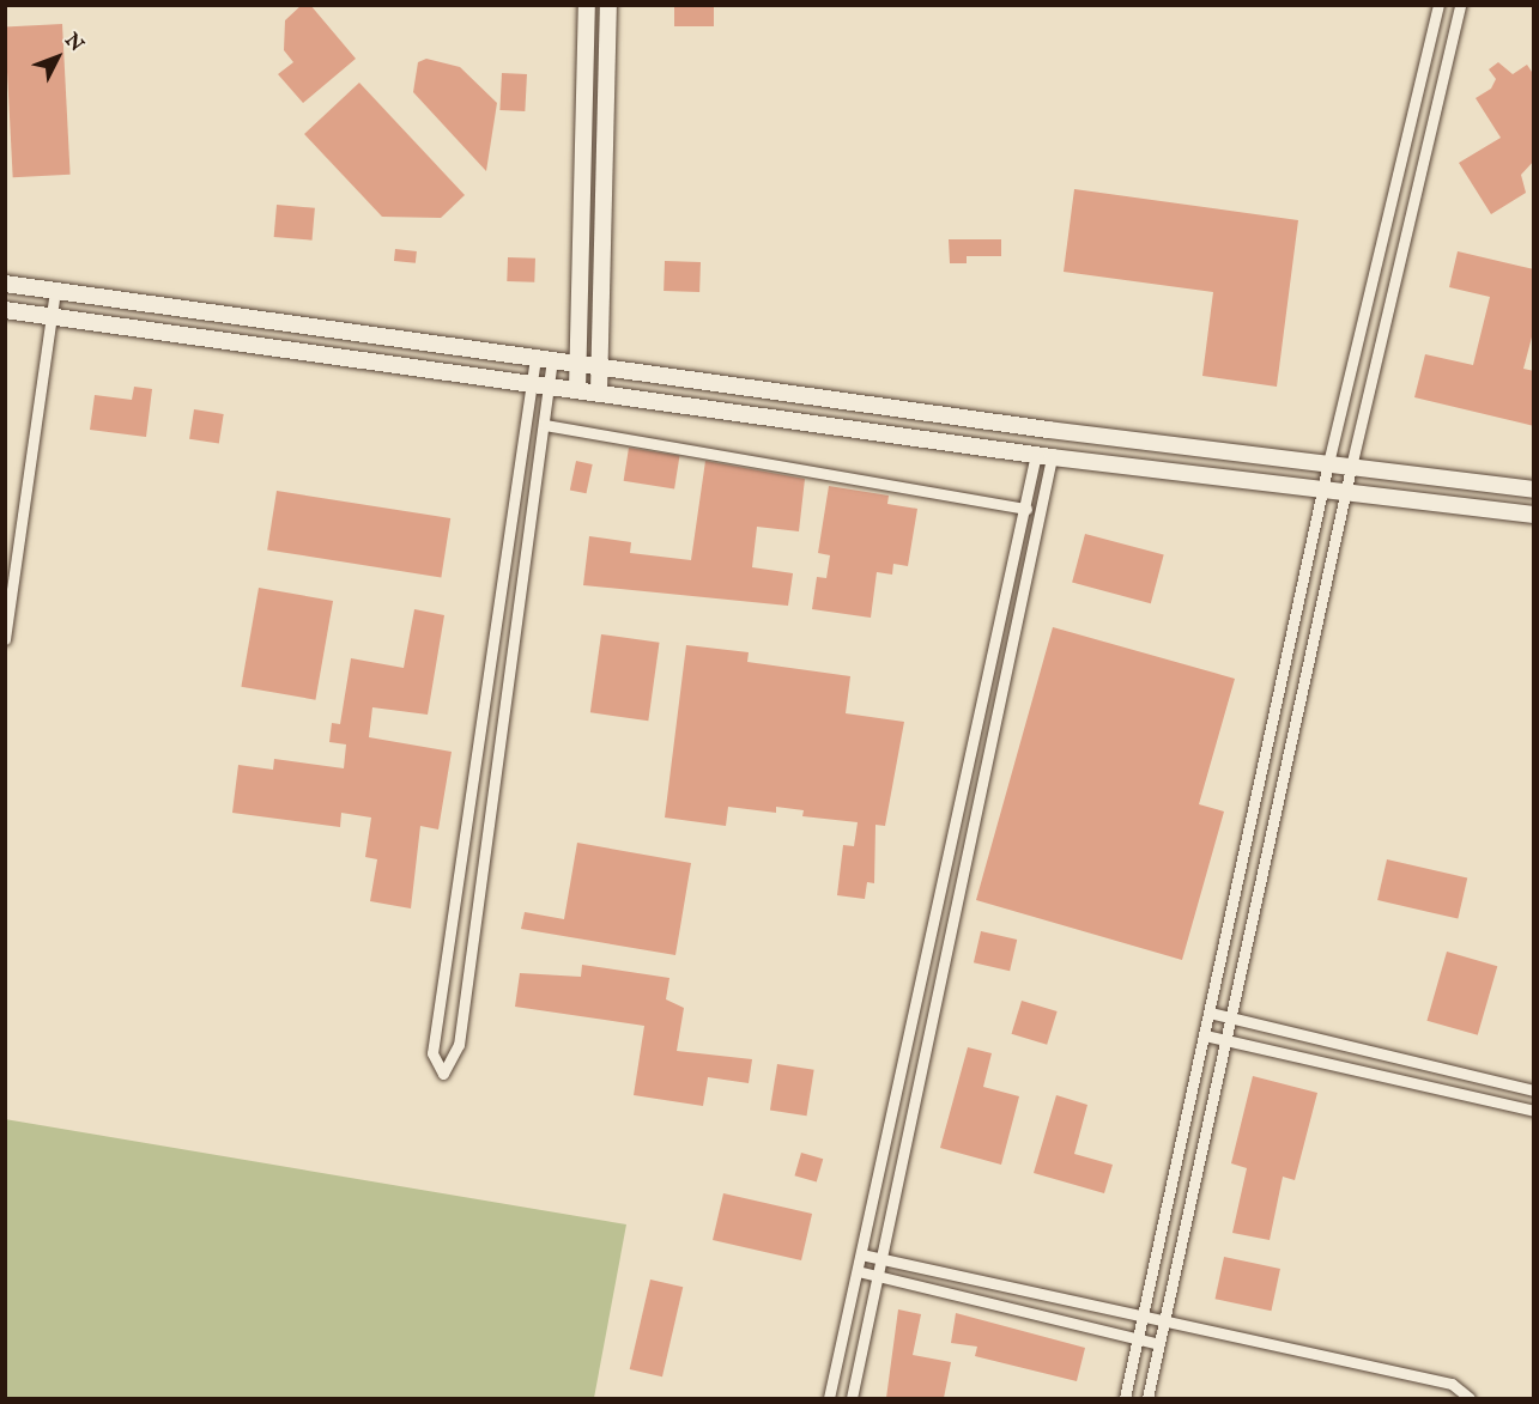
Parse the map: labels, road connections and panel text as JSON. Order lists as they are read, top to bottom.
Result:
{
  "north": "top right"
}
